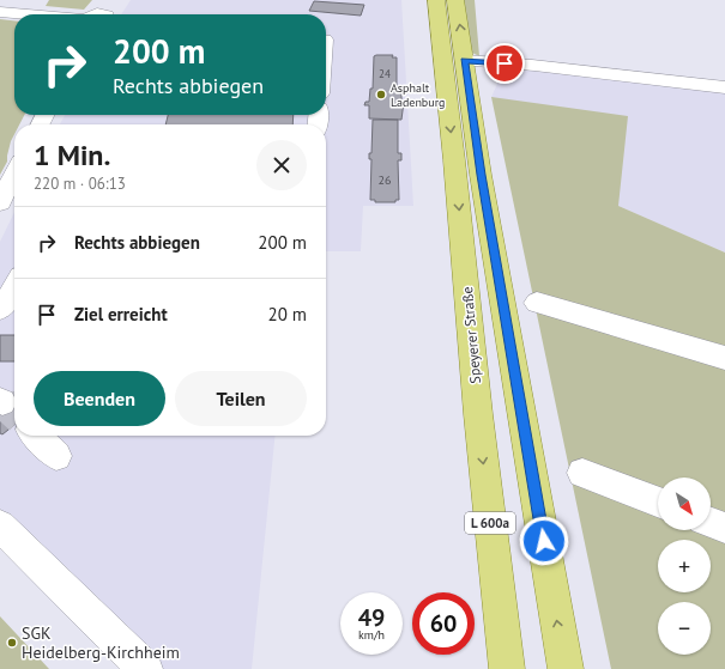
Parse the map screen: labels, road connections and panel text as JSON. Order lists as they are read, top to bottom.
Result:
{
  "streets": {
    "main road": ["Speyerer Straße", "L 600a"]
  },
  "places": ["Asphalt Ladenburg", "SGK Heidelberg-Kirchheim"],
  "house_numbers": ["24", "26"],
  "north": "bottom right",
  "page": {
    "turn": ["200 m", "Rechts abbiegen"],
    "heading": ["1 Min.", "220 m · 06:13"],
    "list": [
      {
        "name": "Rechts abbiegen",
        "value": "200 m"
      },
      {
        "name": "Ziel erreicht",
        "value": "20 m"
      }
    ],
    "buttons": ["Beenden", "Teilen"],
    "map_buttons": ["+", "−"],
    "speed": "49 km/h",
    "limit": "60"
  }
}
